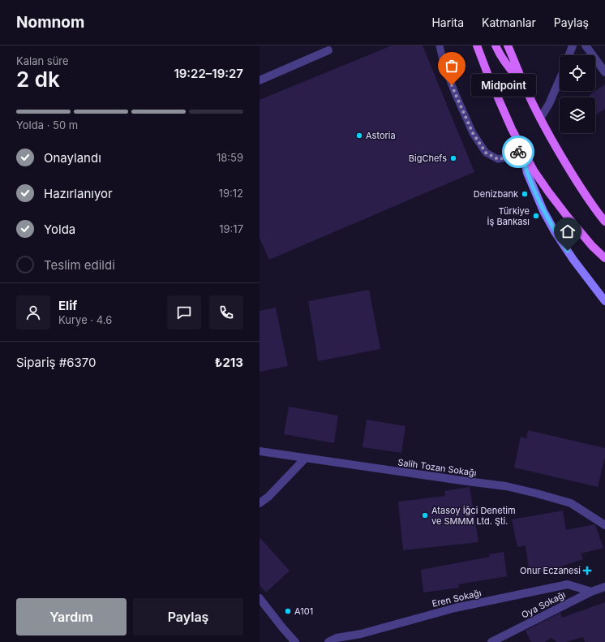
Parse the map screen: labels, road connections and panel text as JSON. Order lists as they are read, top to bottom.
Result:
{
  "streets": {
    "street": ["Salih Tozan Sokağı", "Eren Sokağı", "Oya Sokağı"]
  },
  "crossings": [
    ["Eren Sokağı", "Oya Sokağı"]
  ],
  "places": {
    "other": [
      "Midpoint",
      "Astoria",
      "BigChefs",
      "Denizbank",
      "Türkiye İş Bankası",
      "Atasoy İğci Denetim ve SMMM Ltd. Şti.",
      "A101"
    ],
    "health": ["Onur Eczanesi"]
  },
  "page": {
    "header": "Nomnom",
    "nav": ["Harita", "Katmanlar", "Paylaş"],
    "heading": ["2 dk", "Kalan süre", "19:22–19:27"],
    "panel": [
      "Elif",
      "Kurye · 4.6",
      "Sipariş #6370",
      "₺213"
    ],
    "bubble": "Midpoint",
    "bar": "Yolda · 50 m",
    "list": [
      ["Onaylandı", "18:59"],
      ["Hazırlanıyor", "19:12"],
      ["Yolda", "19:17"],
      "Teslim edildi"
    ],
    "buttons": ["Yardım", "Paylaş"]
  }
}
